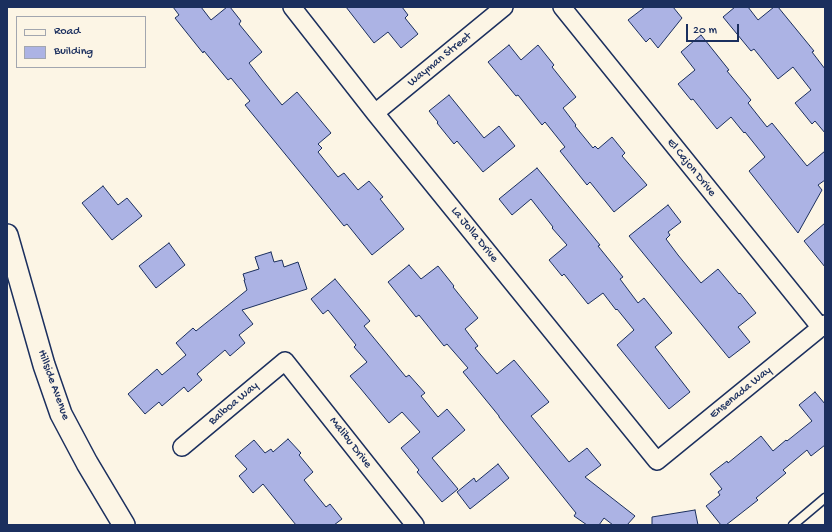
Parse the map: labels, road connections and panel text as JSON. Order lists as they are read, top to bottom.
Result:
{
  "streets": {
    "street": [
      "Wayman Street",
      "El Cajon Drive",
      "La Jolla Drive",
      "Hillside Avenue",
      "Ensenada Way",
      "Balboa Way",
      "Malibu Drive"
    ]
  },
  "crossings": [
    ["Wayman Street", "La Jolla Drive"],
    ["El Cajon Drive", "Ensenada Way"],
    ["La Jolla Drive", "Ensenada Way"],
    ["Balboa Way", "Malibu Drive"]
  ],
  "legend": ["Road", "Building"],
  "scale_bar": "20 m"
}
